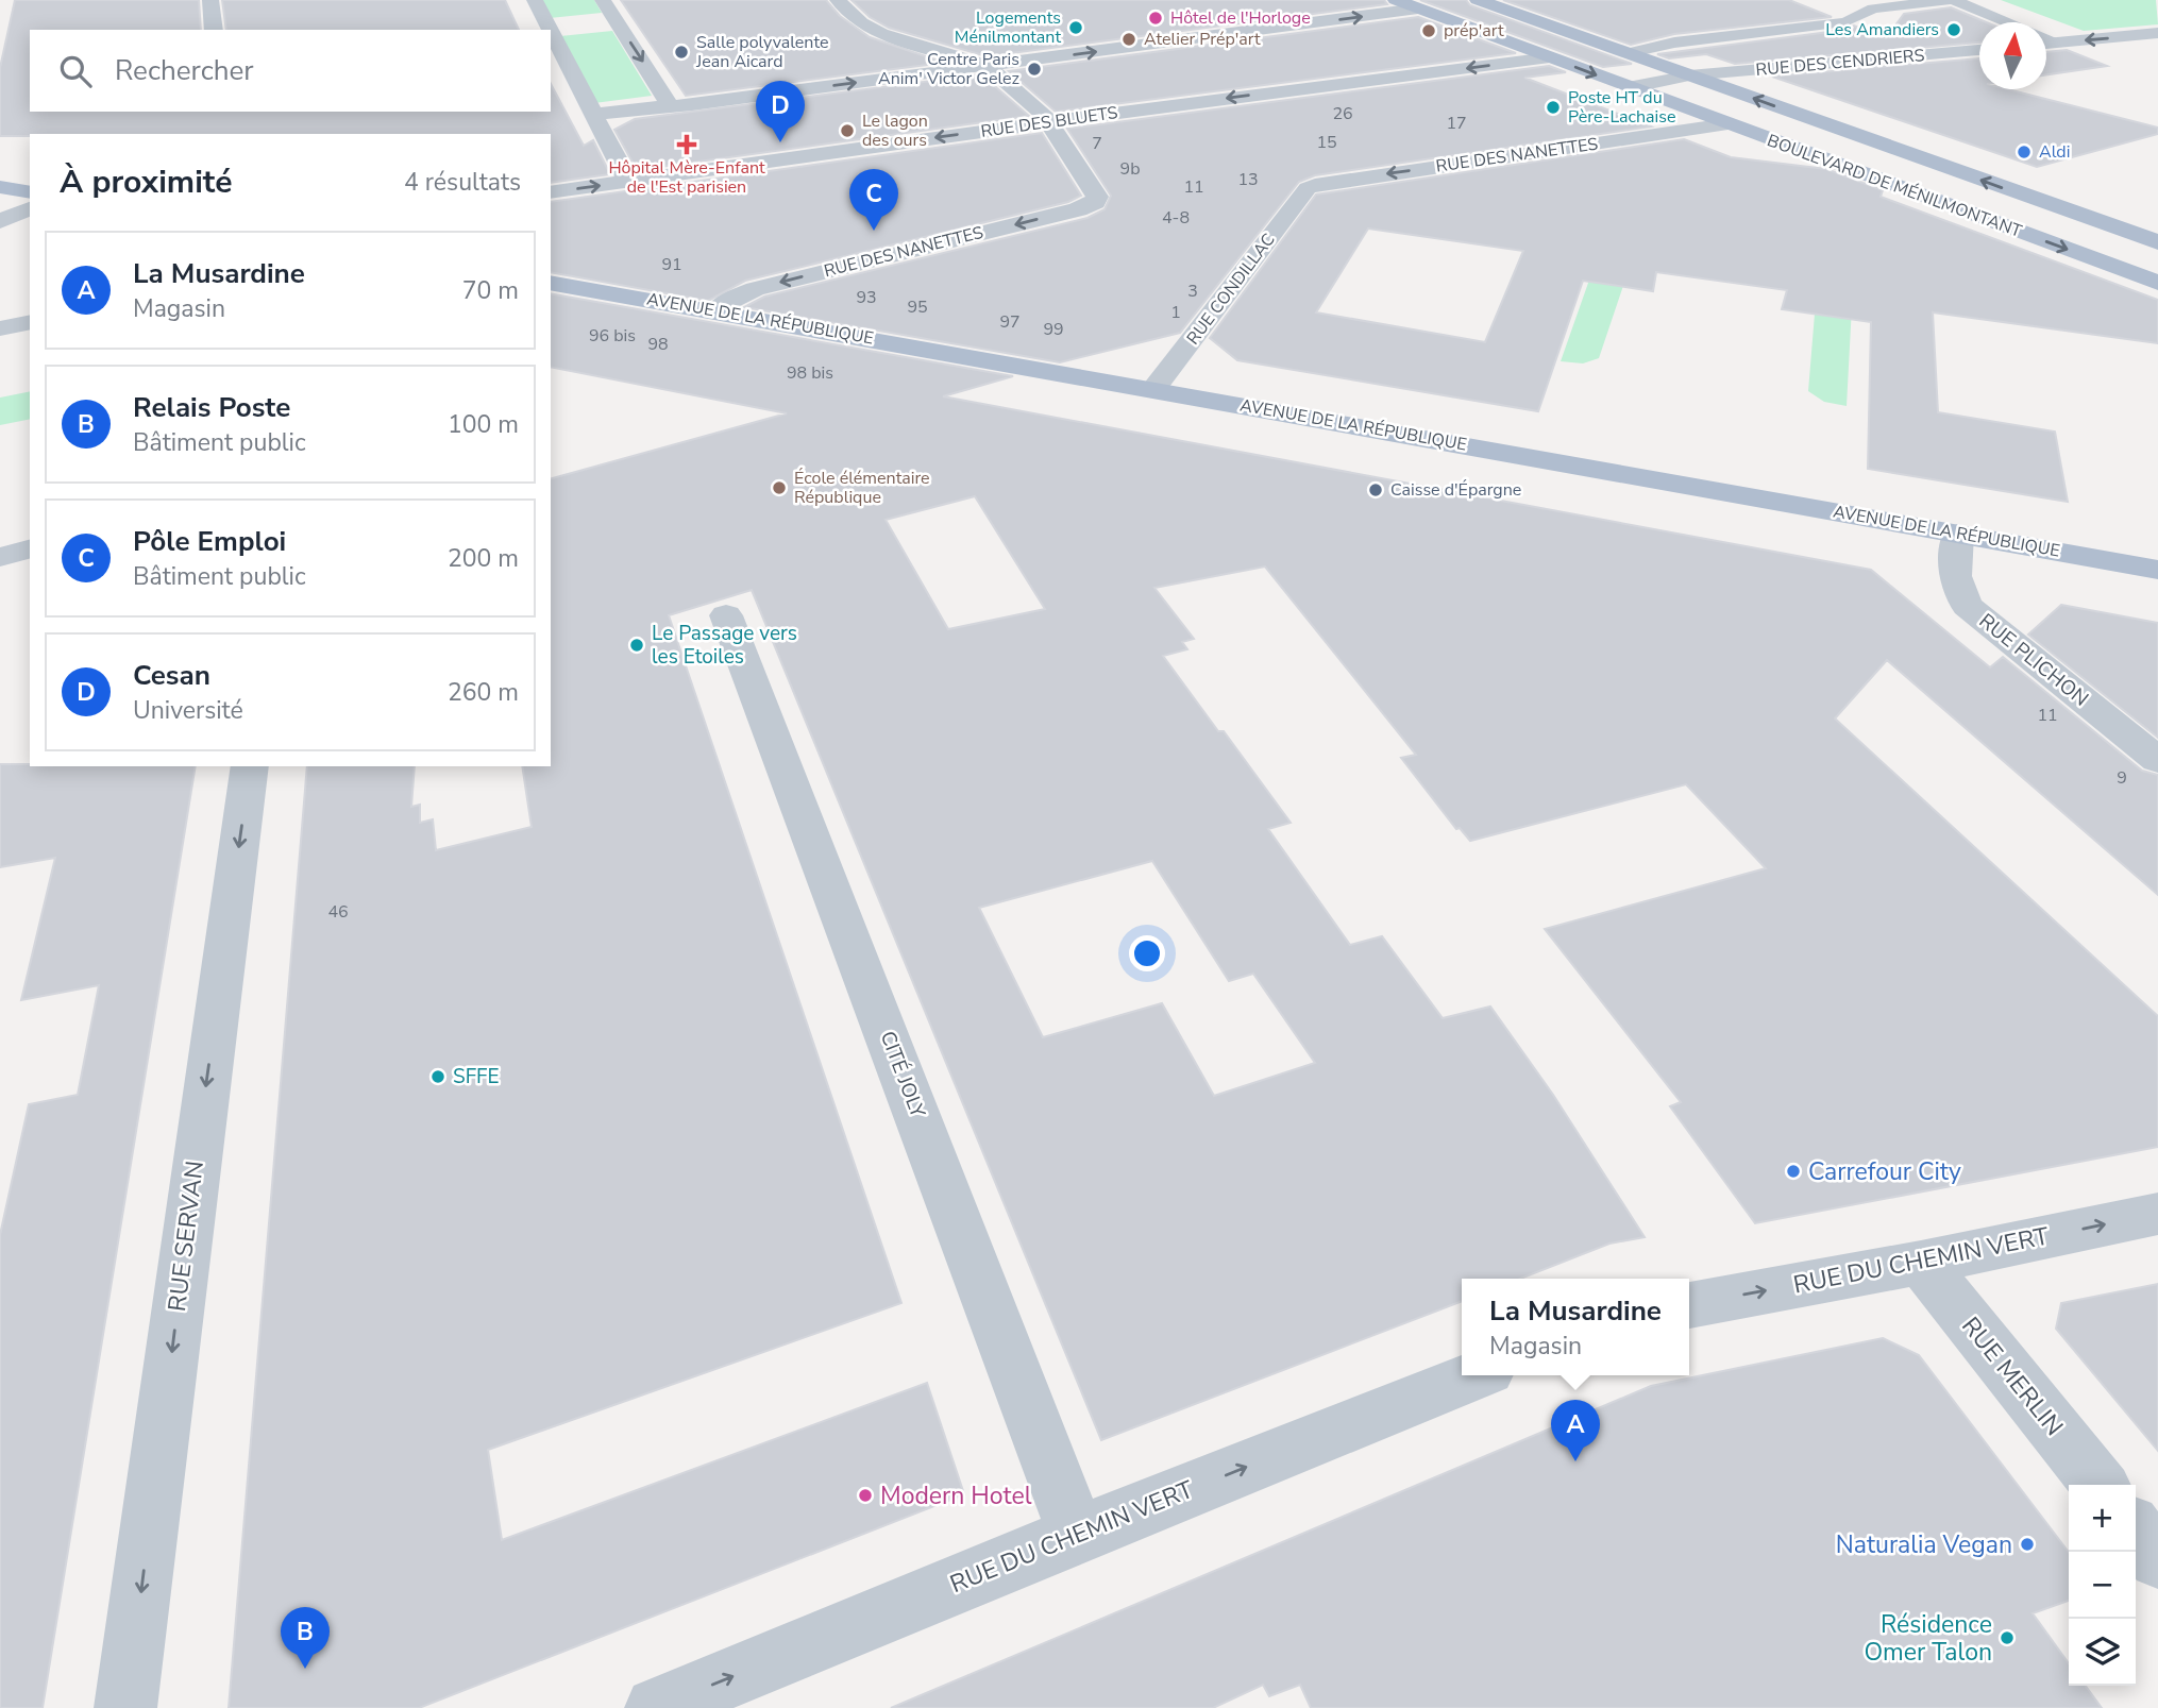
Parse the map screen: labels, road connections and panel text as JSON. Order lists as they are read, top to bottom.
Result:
{
  "streets": {
    "main road": ["BOULEVARD DE MÉNILMONTANT", "AVENUE DE LA RÉPUBLIQUE"],
    "street": [
      "RUE DES CENDRIERS",
      "RUE DES BLUETS",
      "RUE DES NANETTES",
      "RUE CONDILLAC",
      "RUE PLICHON",
      "CITÉ JOLY",
      "RUE SERVAN",
      "RUE DU CHEMIN VERT",
      "RUE MERLIN"
    ]
  },
  "crossings": [
    ["RUE DES CENDRIERS", "BOULEVARD DE MÉNILMONTANT"],
    ["RUE DES BLUETS", "RUE DES NANETTES"],
    ["RUE DES BLUETS", "BOULEVARD DE MÉNILMONTANT"],
    ["RUE DES NANETTES", "BOULEVARD DE MÉNILMONTANT"],
    ["RUE DES NANETTES", "RUE CONDILLAC"],
    ["RUE DES NANETTES", "AVENUE DE LA RÉPUBLIQUE"],
    ["RUE CONDILLAC", "AVENUE DE LA RÉPUBLIQUE"],
    ["AVENUE DE LA RÉPUBLIQUE", "RUE PLICHON"],
    ["CITÉ JOLY", "RUE DU CHEMIN VERT"],
    ["RUE DU CHEMIN VERT", "RUE MERLIN"]
  ],
  "one_way": ["RUE SERVAN", "RUE DU CHEMIN VERT"],
  "places": {
    "other": [
      "Hôtel de l'Horloge",
      "Logements Ménilmontant",
      "Les Amandiers",
      "prép'art",
      "Atelier Prép'art",
      "Salle polyvalente Jean Aicard",
      "Centre Paris Anim' Victor Gelez",
      "Poste HT du Père-Lachaise",
      "Le lagon des ours",
      "Aldi",
      "École élémentaire République",
      "Caisse d'Épargne",
      "Le Passage vers les Etoiles",
      "SFFE",
      "Carrefour City",
      "Modern Hotel",
      "Naturalia Vegan",
      "Résidence Omer Talon"
    ],
    "health": ["Hôpital Mère-Enfant de l'Est parisien"]
  },
  "house_numbers": [
    "26",
    "17",
    "15",
    "7",
    "9b",
    "13",
    "11",
    "4-8",
    "91",
    "3",
    "93",
    "95",
    "1",
    "97",
    "99",
    "96 bis",
    "98",
    "98 bis",
    "11",
    "9",
    "46"
  ],
  "north": "top",
  "page": {
    "search": "Rechercher",
    "pins": [
      "D",
      "C",
      "A",
      "B"
    ],
    "heading": ["À proximité", "4 résultats"],
    "list": [
      {
        "mark": "A",
        "name": "La Musardine",
        "note": "Magasin",
        "value": "70 m"
      },
      {
        "mark": "B",
        "name": "Relais Poste",
        "note": "Bâtiment public",
        "value": "100 m"
      },
      {
        "mark": "C",
        "name": "Pôle Emploi",
        "note": "Bâtiment public",
        "value": "200 m"
      },
      {
        "mark": "D",
        "name": "Cesan",
        "note": "Université",
        "value": "260 m"
      }
    ],
    "popup": ["La Musardine", "Magasin"],
    "map_buttons": ["+", "−"]
  }
}
